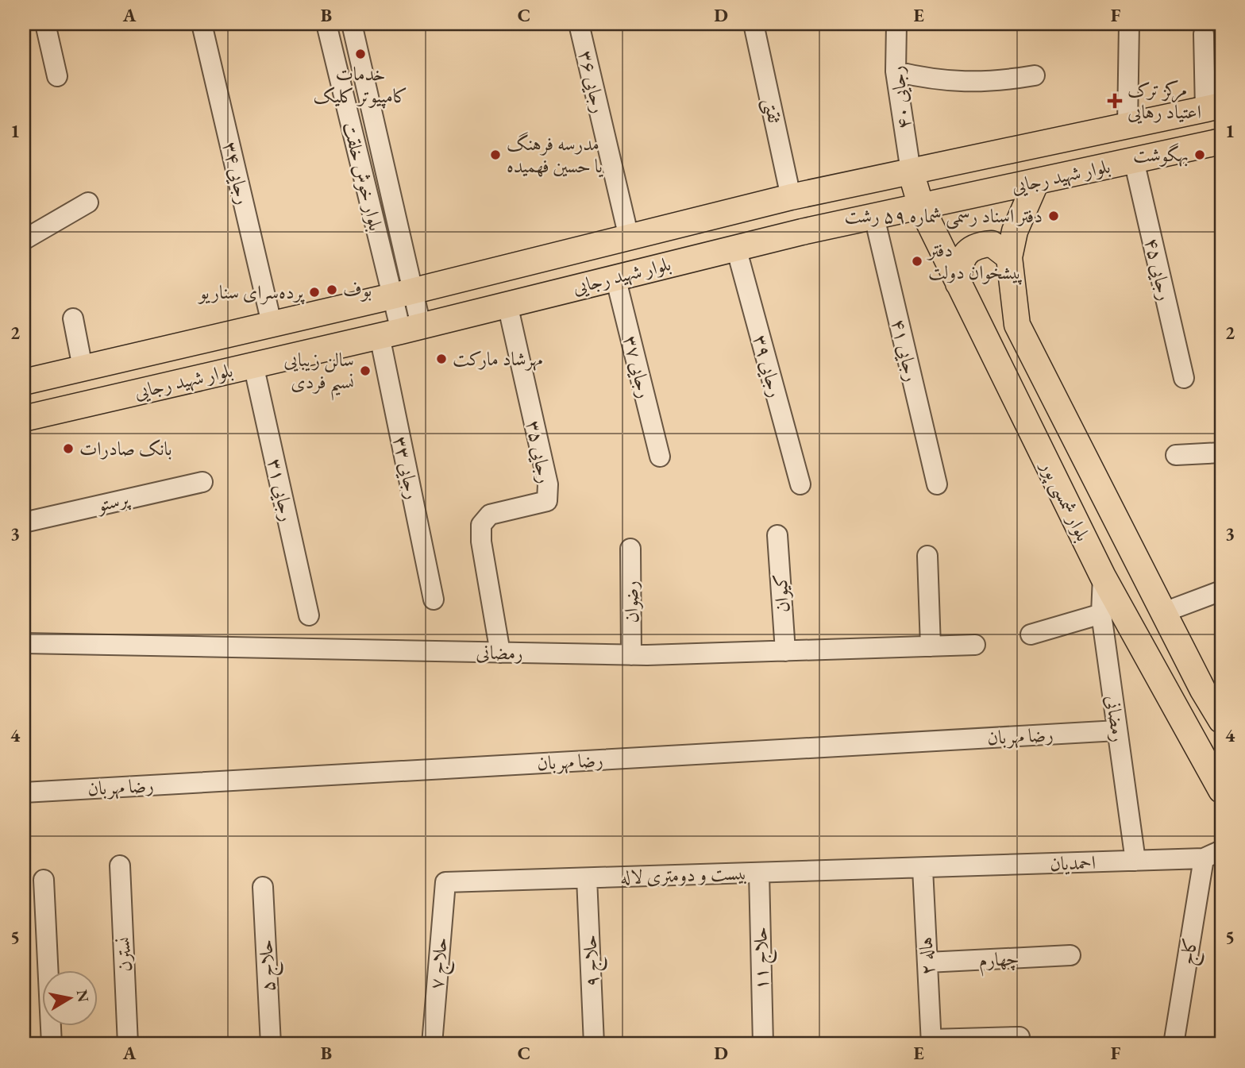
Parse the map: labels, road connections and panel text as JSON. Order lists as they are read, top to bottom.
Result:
{
  "streets": {
    "main road": ["بلوار شهید رجایی", "بلوار شمسی پور"],
    "street": [
      "رجایی ۳۶",
      "رجایی ۴۰",
      "ثقتی",
      "رجایی ۳۴",
      "بلوار خوش خلقت",
      "رجایی ۴۵",
      "رجایی ۴۱",
      "رجایی ۳۹",
      "رجایی ۳۷",
      "رجایی ۳۵",
      "رجایی ۳۳",
      "رجایی ۳۱",
      "پرستو",
      "کیوان",
      "رضوان",
      "رمضانی",
      "رضا مهربان",
      "احمدیان",
      "بیست و دومتری لاله",
      "کاج",
      "نسترن",
      "هاله ۲",
      "حلاج ۱۱",
      "چهارم",
      "حلاج ۹",
      "حلاج ۷",
      "حلاج ۵"
    ]
  },
  "crossings": [
    ["رجایی ۳۶", "بلوار شهید رجایی"],
    ["رجایی ۴۰", "بلوار شهید رجایی"],
    ["رجایی ۴۰", "بلوار شمسی پور"],
    ["ثقتی", "بلوار شهید رجایی"],
    ["رجایی ۳۴", "بلوار شهید رجایی"],
    ["بلوار خوش خلقت", "بلوار شهید رجایی"],
    ["بلوار خوش خلقت", "رجایی ۳۳"],
    ["بلوار شهید رجایی", "رجایی ۴۵"],
    ["بلوار شهید رجایی", "رجایی ۴۱"],
    ["بلوار شهید رجایی", "رجایی ۳۹"],
    ["بلوار شهید رجایی", "رجایی ۳۷"],
    ["بلوار شهید رجایی", "رجایی ۳۵"],
    ["بلوار شهید رجایی", "رجایی ۳۳"],
    ["بلوار شهید رجایی", "رجایی ۳۱"],
    ["بلوار شهید رجایی", "بلوار شمسی پور"],
    ["رجایی ۳۵", "رمضانی"],
    ["بلوار شمسی پور", "رمضانی"],
    ["کیوان", "رمضانی"],
    ["رضوان", "رمضانی"],
    ["رمضانی", "رضا مهربان"],
    ["رمضانی", "احمدیان"],
    ["احمدیان", "بیست و دومتری لاله"],
    ["احمدیان", "کاج"],
    ["احمدیان", "هاله ۲"],
    ["بیست و دومتری لاله", "هاله ۲"],
    ["بیست و دومتری لاله", "حلاج ۱۱"],
    ["بیست و دومتری لاله", "حلاج ۹"],
    ["بیست و دومتری لاله", "حلاج ۷"],
    ["هاله ۲", "چهارم"]
  ],
  "places": {
    "other": [
      "خدمات کامپیوتر کلیک",
      "مدرسه فرهنگ یا حسین فهمیده",
      "بهگوشت",
      "دفتر اسناد رسمی شماره ۵۹ رشت",
      "دفتر پیشخوان دولت",
      "بوف",
      "پرده‌سرای سناریو",
      "مهرشاد مارکت",
      "سالن زیبایی نسیم فردی",
      "بانک صادرات"
    ],
    "health": ["مرکز ترک اعتیاد رهایی"]
  },
  "north": "right",
  "grid": {
    "columns": [
      "A",
      "B",
      "C",
      "D",
      "E",
      "F"
    ],
    "rows": [
      "1",
      "2",
      "3",
      "4",
      "5"
    ]
  }
}
